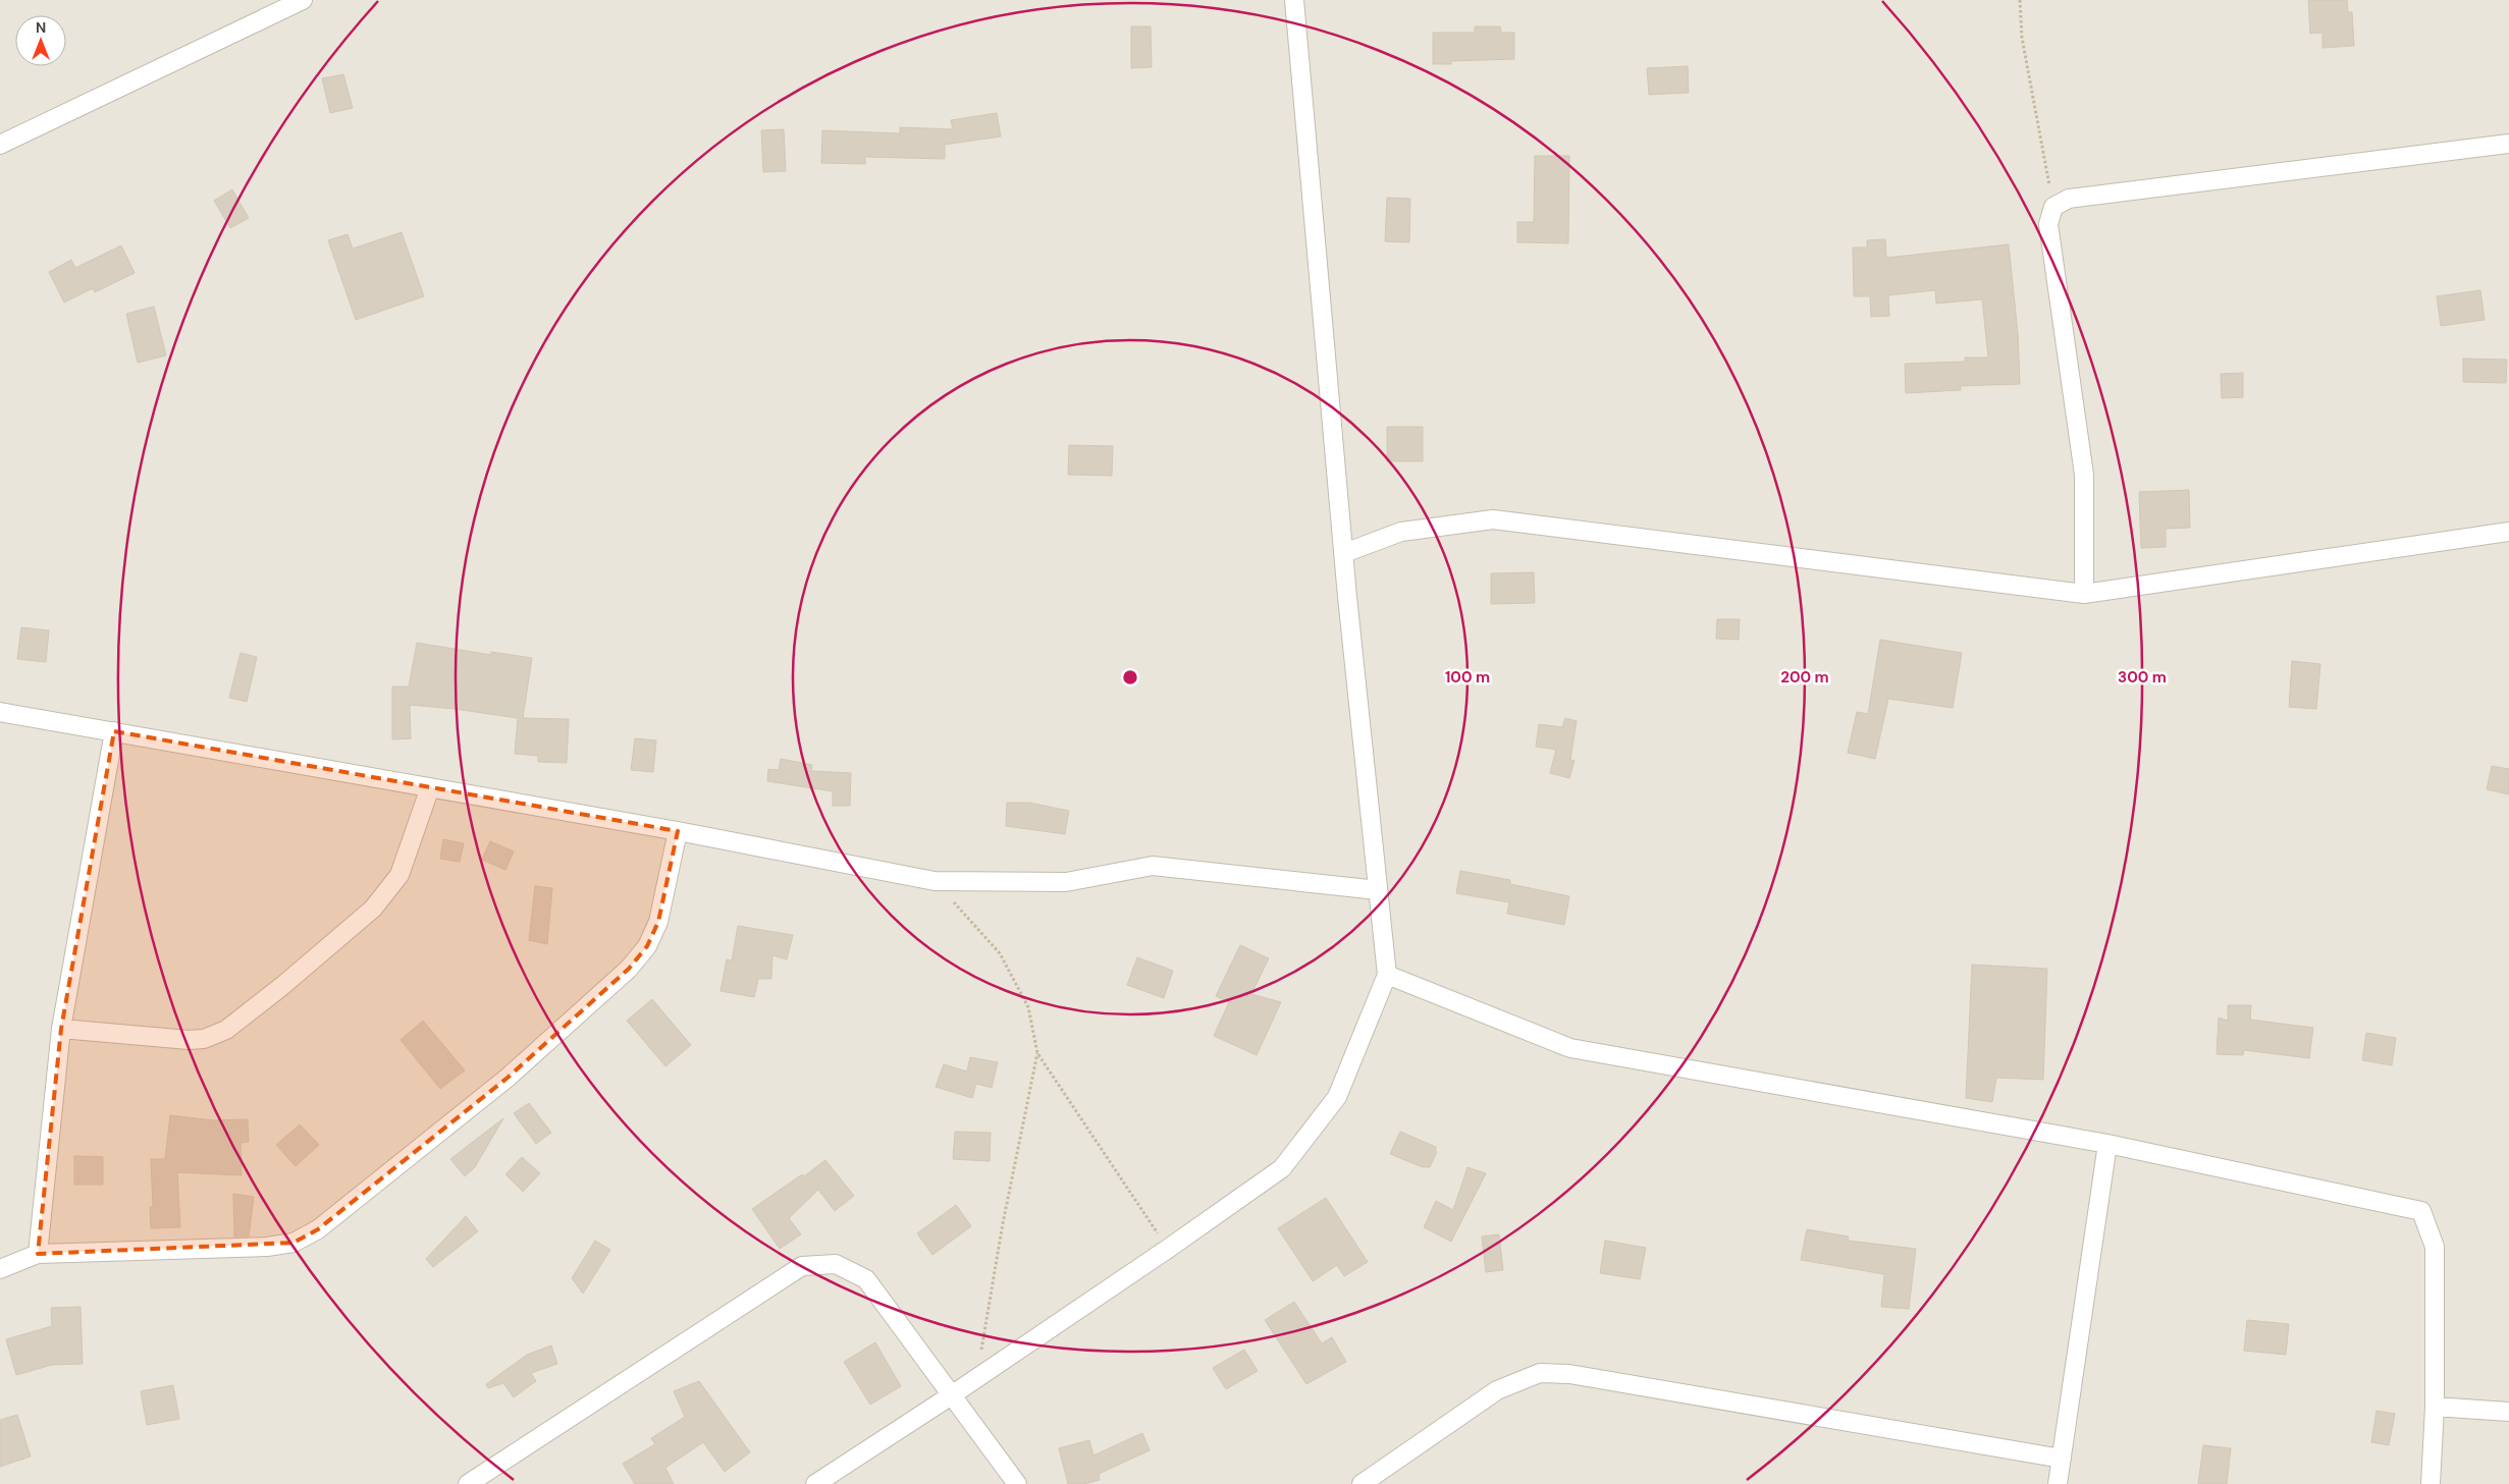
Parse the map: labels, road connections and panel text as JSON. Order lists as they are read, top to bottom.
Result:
{
  "north": "top",
  "rings": ["100 m", "200 m", "300 m"]
}
